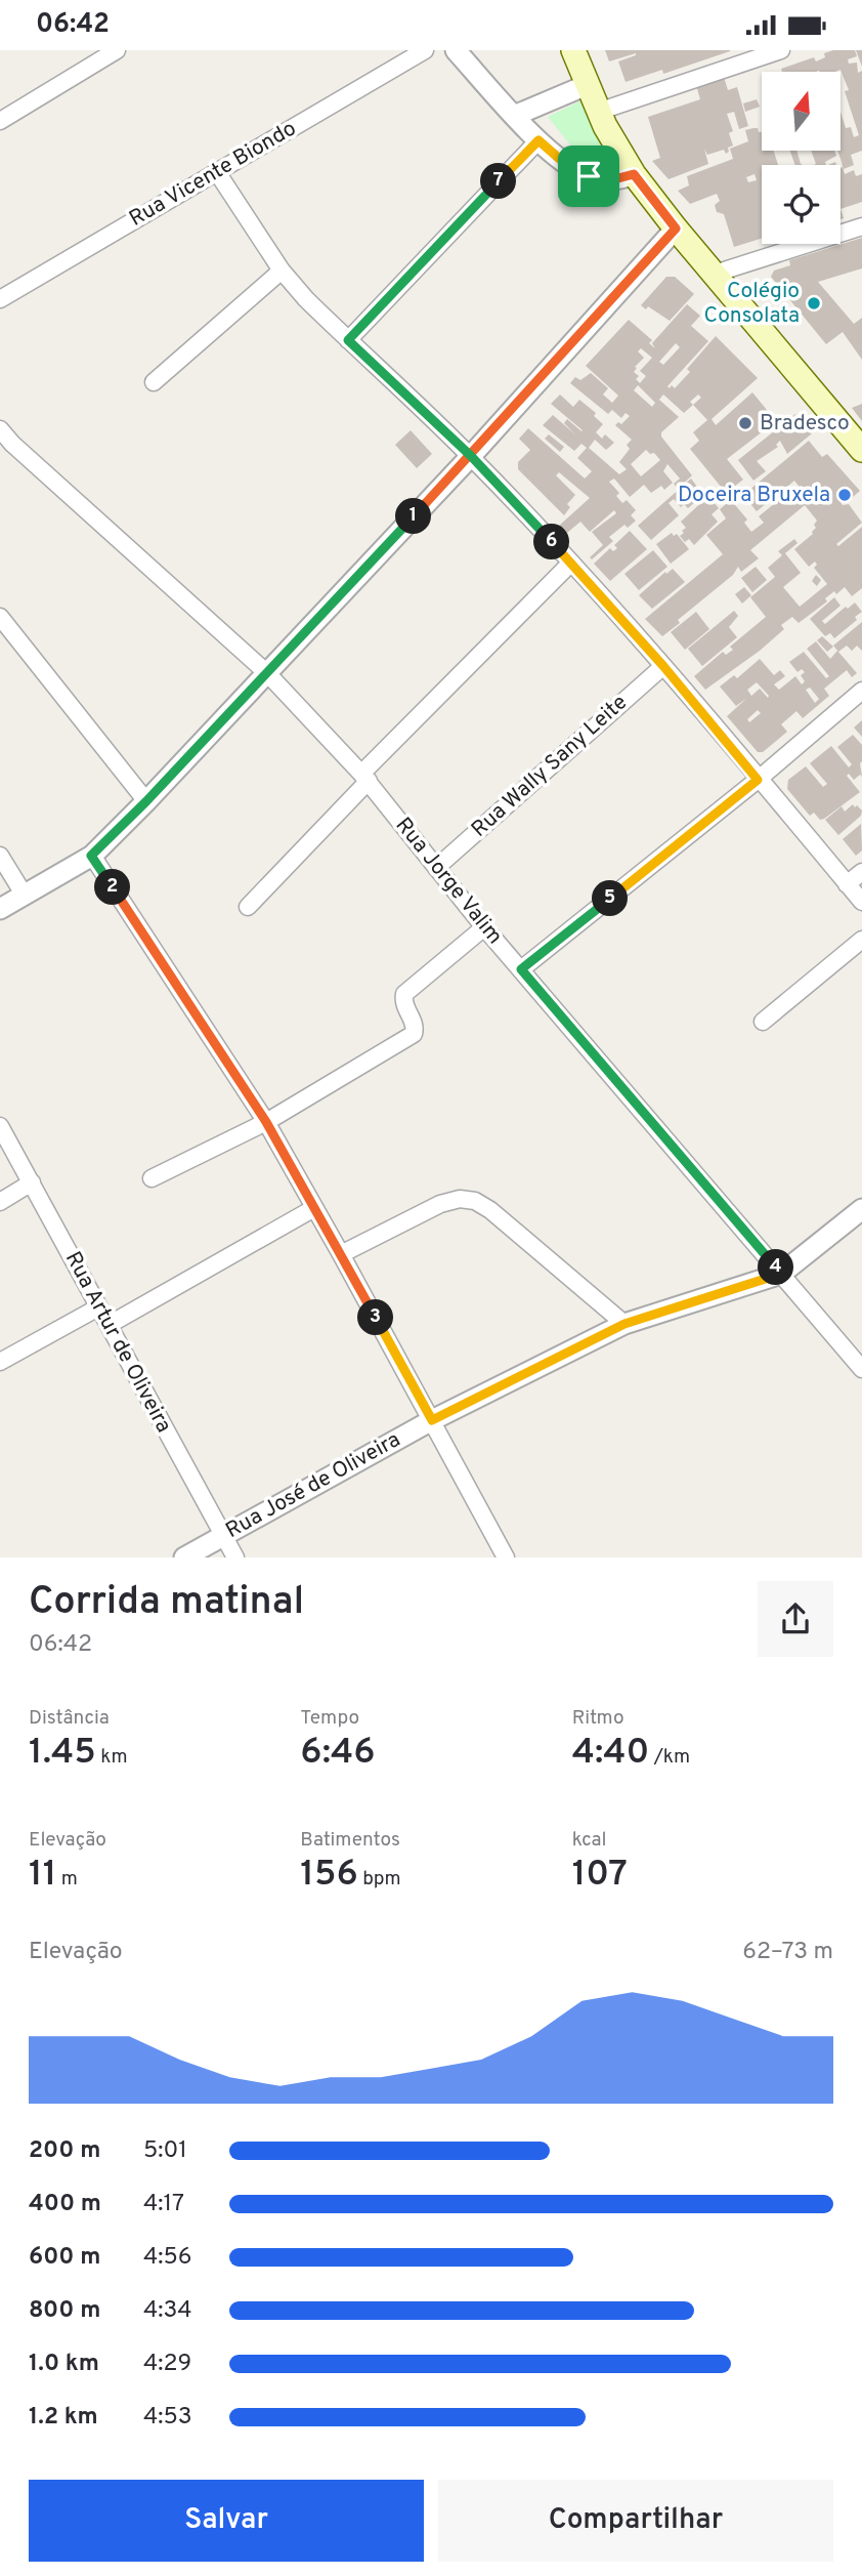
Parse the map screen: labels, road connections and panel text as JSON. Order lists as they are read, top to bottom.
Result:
{
  "streets": {
    "street": [
      "Rua Vicente Biondo",
      "Rua Wally Sany Leite",
      "Rua Jorge Valim",
      "Rua Artur de Oliveira",
      "Rua José de Oliveira"
    ]
  },
  "crossings": [
    ["Rua Wally Sany Leite", "Rua Jorge Valim"],
    ["Rua Jorge Valim", "Rua José de Oliveira"],
    ["Rua Artur de Oliveira", "Rua José de Oliveira"]
  ],
  "places": ["Colégio Consolata", "Bradesco", "Doceira Bruxela"],
  "north": "top",
  "page": {
    "status": "06:42",
    "pins": [
      "7",
      "1",
      "6",
      "2",
      "5",
      "4",
      "3"
    ],
    "heading": ["Corrida matinal", "06:42"],
    "stats": [
      ["Distância", "1.45 km"],
      ["Tempo", "6:46"],
      ["Ritmo", "4:40 /km"],
      ["Elevação", "11 m"],
      ["Batimentos", "156 bpm"],
      ["kcal", "107"]
    ],
    "chart": ["Elevação", "62–73 m"],
    "list": [
      {
        "name": "200 m",
        "note": "5:01"
      },
      {
        "name": "400 m",
        "note": "4:17"
      },
      {
        "name": "600 m",
        "note": "4:56"
      },
      {
        "name": "800 m",
        "note": "4:34"
      },
      {
        "name": "1.0 km",
        "note": "4:29"
      },
      {
        "name": "1.2 km",
        "note": "4:53"
      }
    ],
    "buttons": ["Salvar", "Compartilhar"]
  }
}
